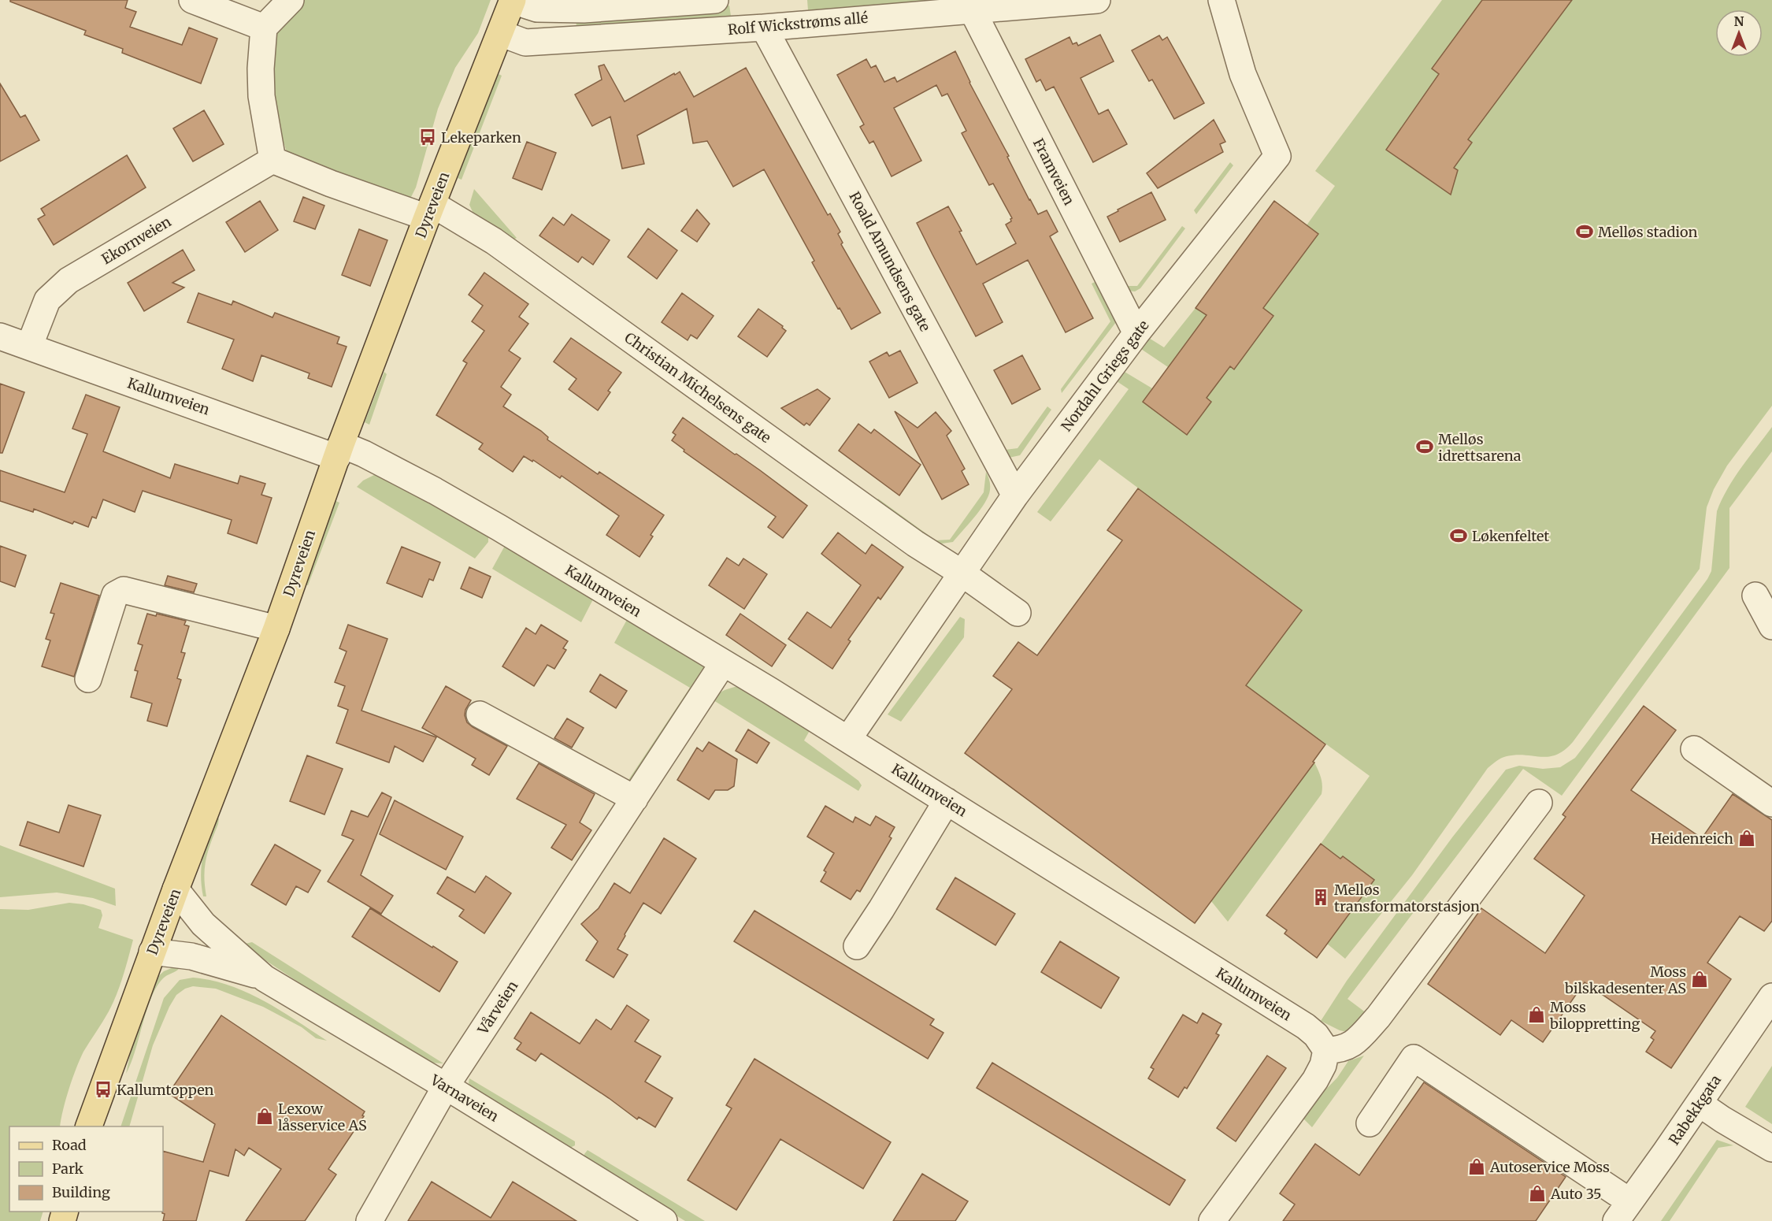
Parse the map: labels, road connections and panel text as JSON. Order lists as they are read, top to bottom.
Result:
{
  "streets": {
    "main road": ["Dyreveien"],
    "street": [
      "Rolf Wickstrøms allé",
      "Framveien",
      "Ekornveien",
      "Roald Amundsens gate",
      "Nordahl Griegs gate",
      "Christian Michelsens gate",
      "Kallumveien",
      "Vårveien",
      "Varnaveien",
      "Rabekkgata"
    ]
  },
  "crossings": [
    ["Rolf Wickstrøms allé", "Framveien"],
    ["Rolf Wickstrøms allé", "Dyreveien"],
    ["Rolf Wickstrøms allé", "Roald Amundsens gate"],
    ["Framveien", "Nordahl Griegs gate"],
    ["Dyreveien", "Christian Michelsens gate"],
    ["Dyreveien", "Kallumveien"],
    ["Ekornveien", "Christian Michelsens gate"],
    ["Ekornveien", "Kallumveien"],
    ["Roald Amundsens gate", "Nordahl Griegs gate"],
    ["Nordahl Griegs gate", "Christian Michelsens gate"],
    ["Nordahl Griegs gate", "Kallumveien"],
    ["Kallumveien", "Vårveien"],
    ["Vårveien", "Varnaveien"]
  ],
  "places": {
    "bus stop": ["Lekeparken", "Kallumtoppen"],
    "sports": ["Melløs stadion", "Melløs idrettsarena", "Løkenfeltet"],
    "shop": [
      "Heidenreich",
      "Moss bilskadesenter AS",
      "Moss biloppretting",
      "Lexow låsservice AS",
      "Autoservice Moss",
      "Auto 35"
    ],
    "building": ["Melløs transformatorstasjon"]
  },
  "legend": ["Road", "Park", "Building"],
  "north": "top"
}
